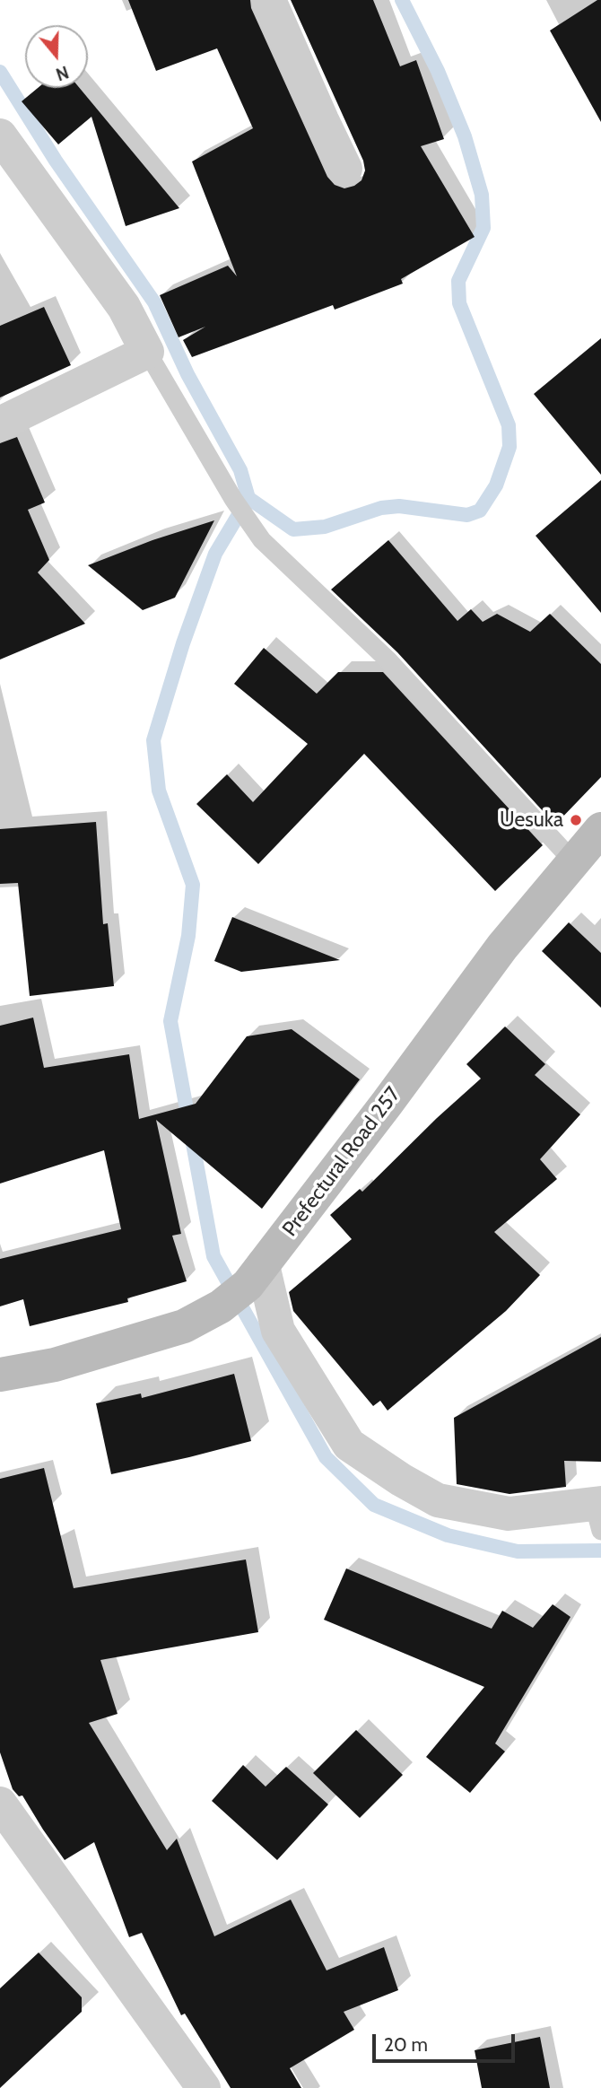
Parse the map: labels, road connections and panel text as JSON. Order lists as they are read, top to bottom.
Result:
{
  "streets": {
    "main road": ["Prefectural Road 257"]
  },
  "places": ["Uesuka"],
  "scale_bar": "20 m",
  "north": "bottom"
}
